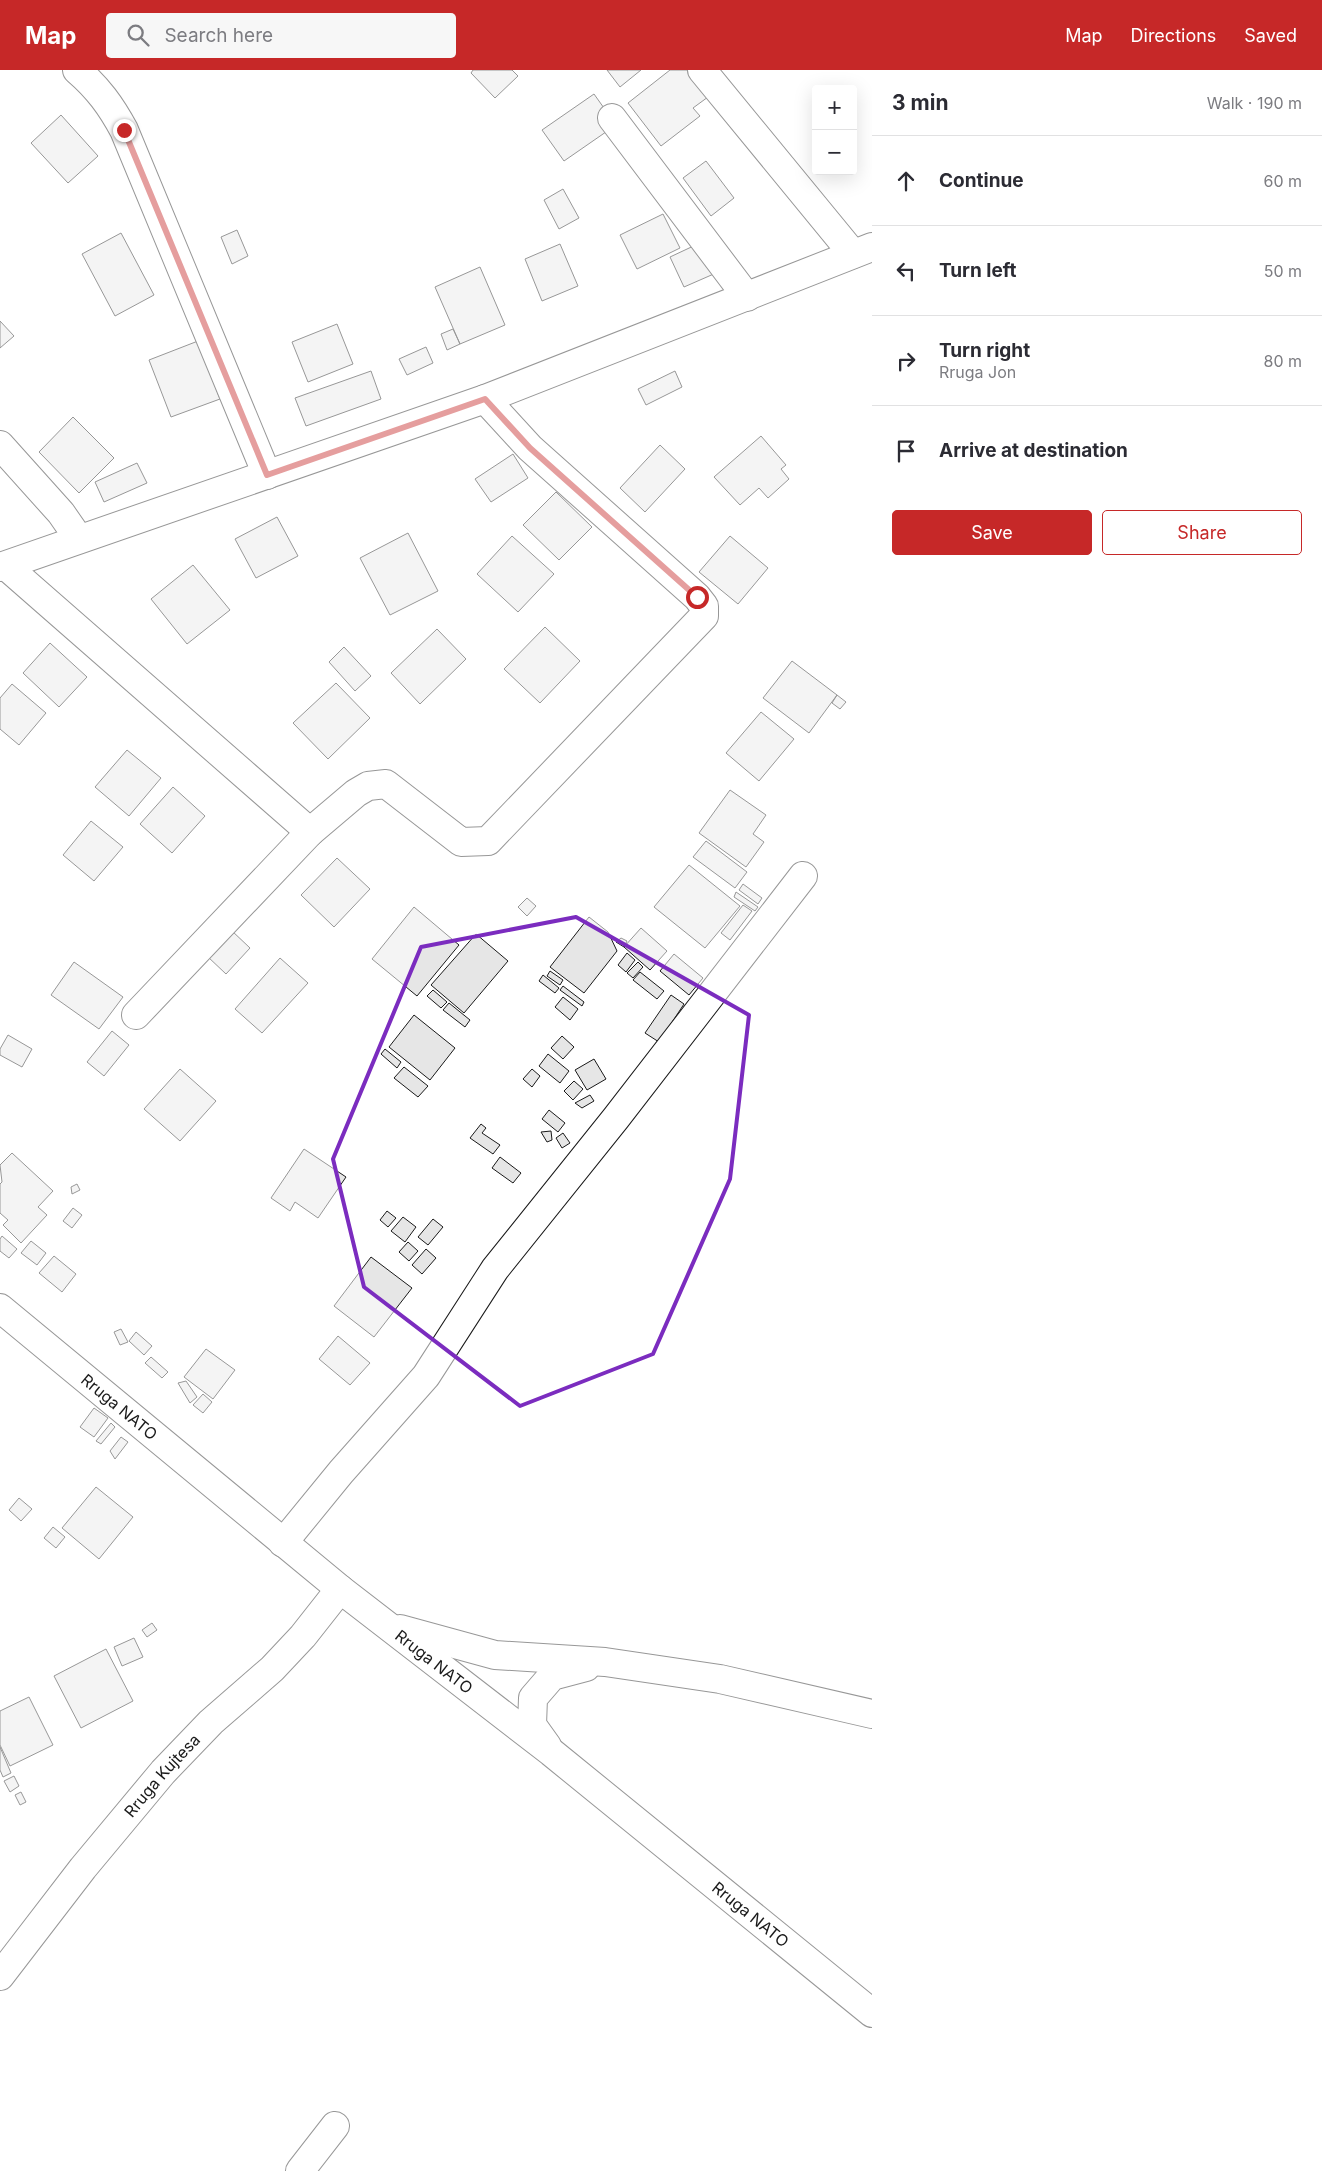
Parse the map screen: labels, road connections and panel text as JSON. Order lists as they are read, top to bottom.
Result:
{
  "streets": {
    "street": ["Rruga NATO", "Rruga Kujtesa"]
  },
  "crossings": [
    ["Rruga NATO", "Rruga Kujtesa"]
  ],
  "page": {
    "header": "Map",
    "search": "Search here",
    "nav": ["Map", "Directions", "Saved"],
    "heading": ["3 min", "Walk · 190 m"],
    "map_buttons": ["+", "−"],
    "list": [
      ["Continue", "60 m"],
      ["Turn left", "50 m"],
      ["Turn right", "Rruga Jon", "80 m"],
      "Arrive at destination"
    ],
    "buttons": ["Save", "Share"]
  }
}
